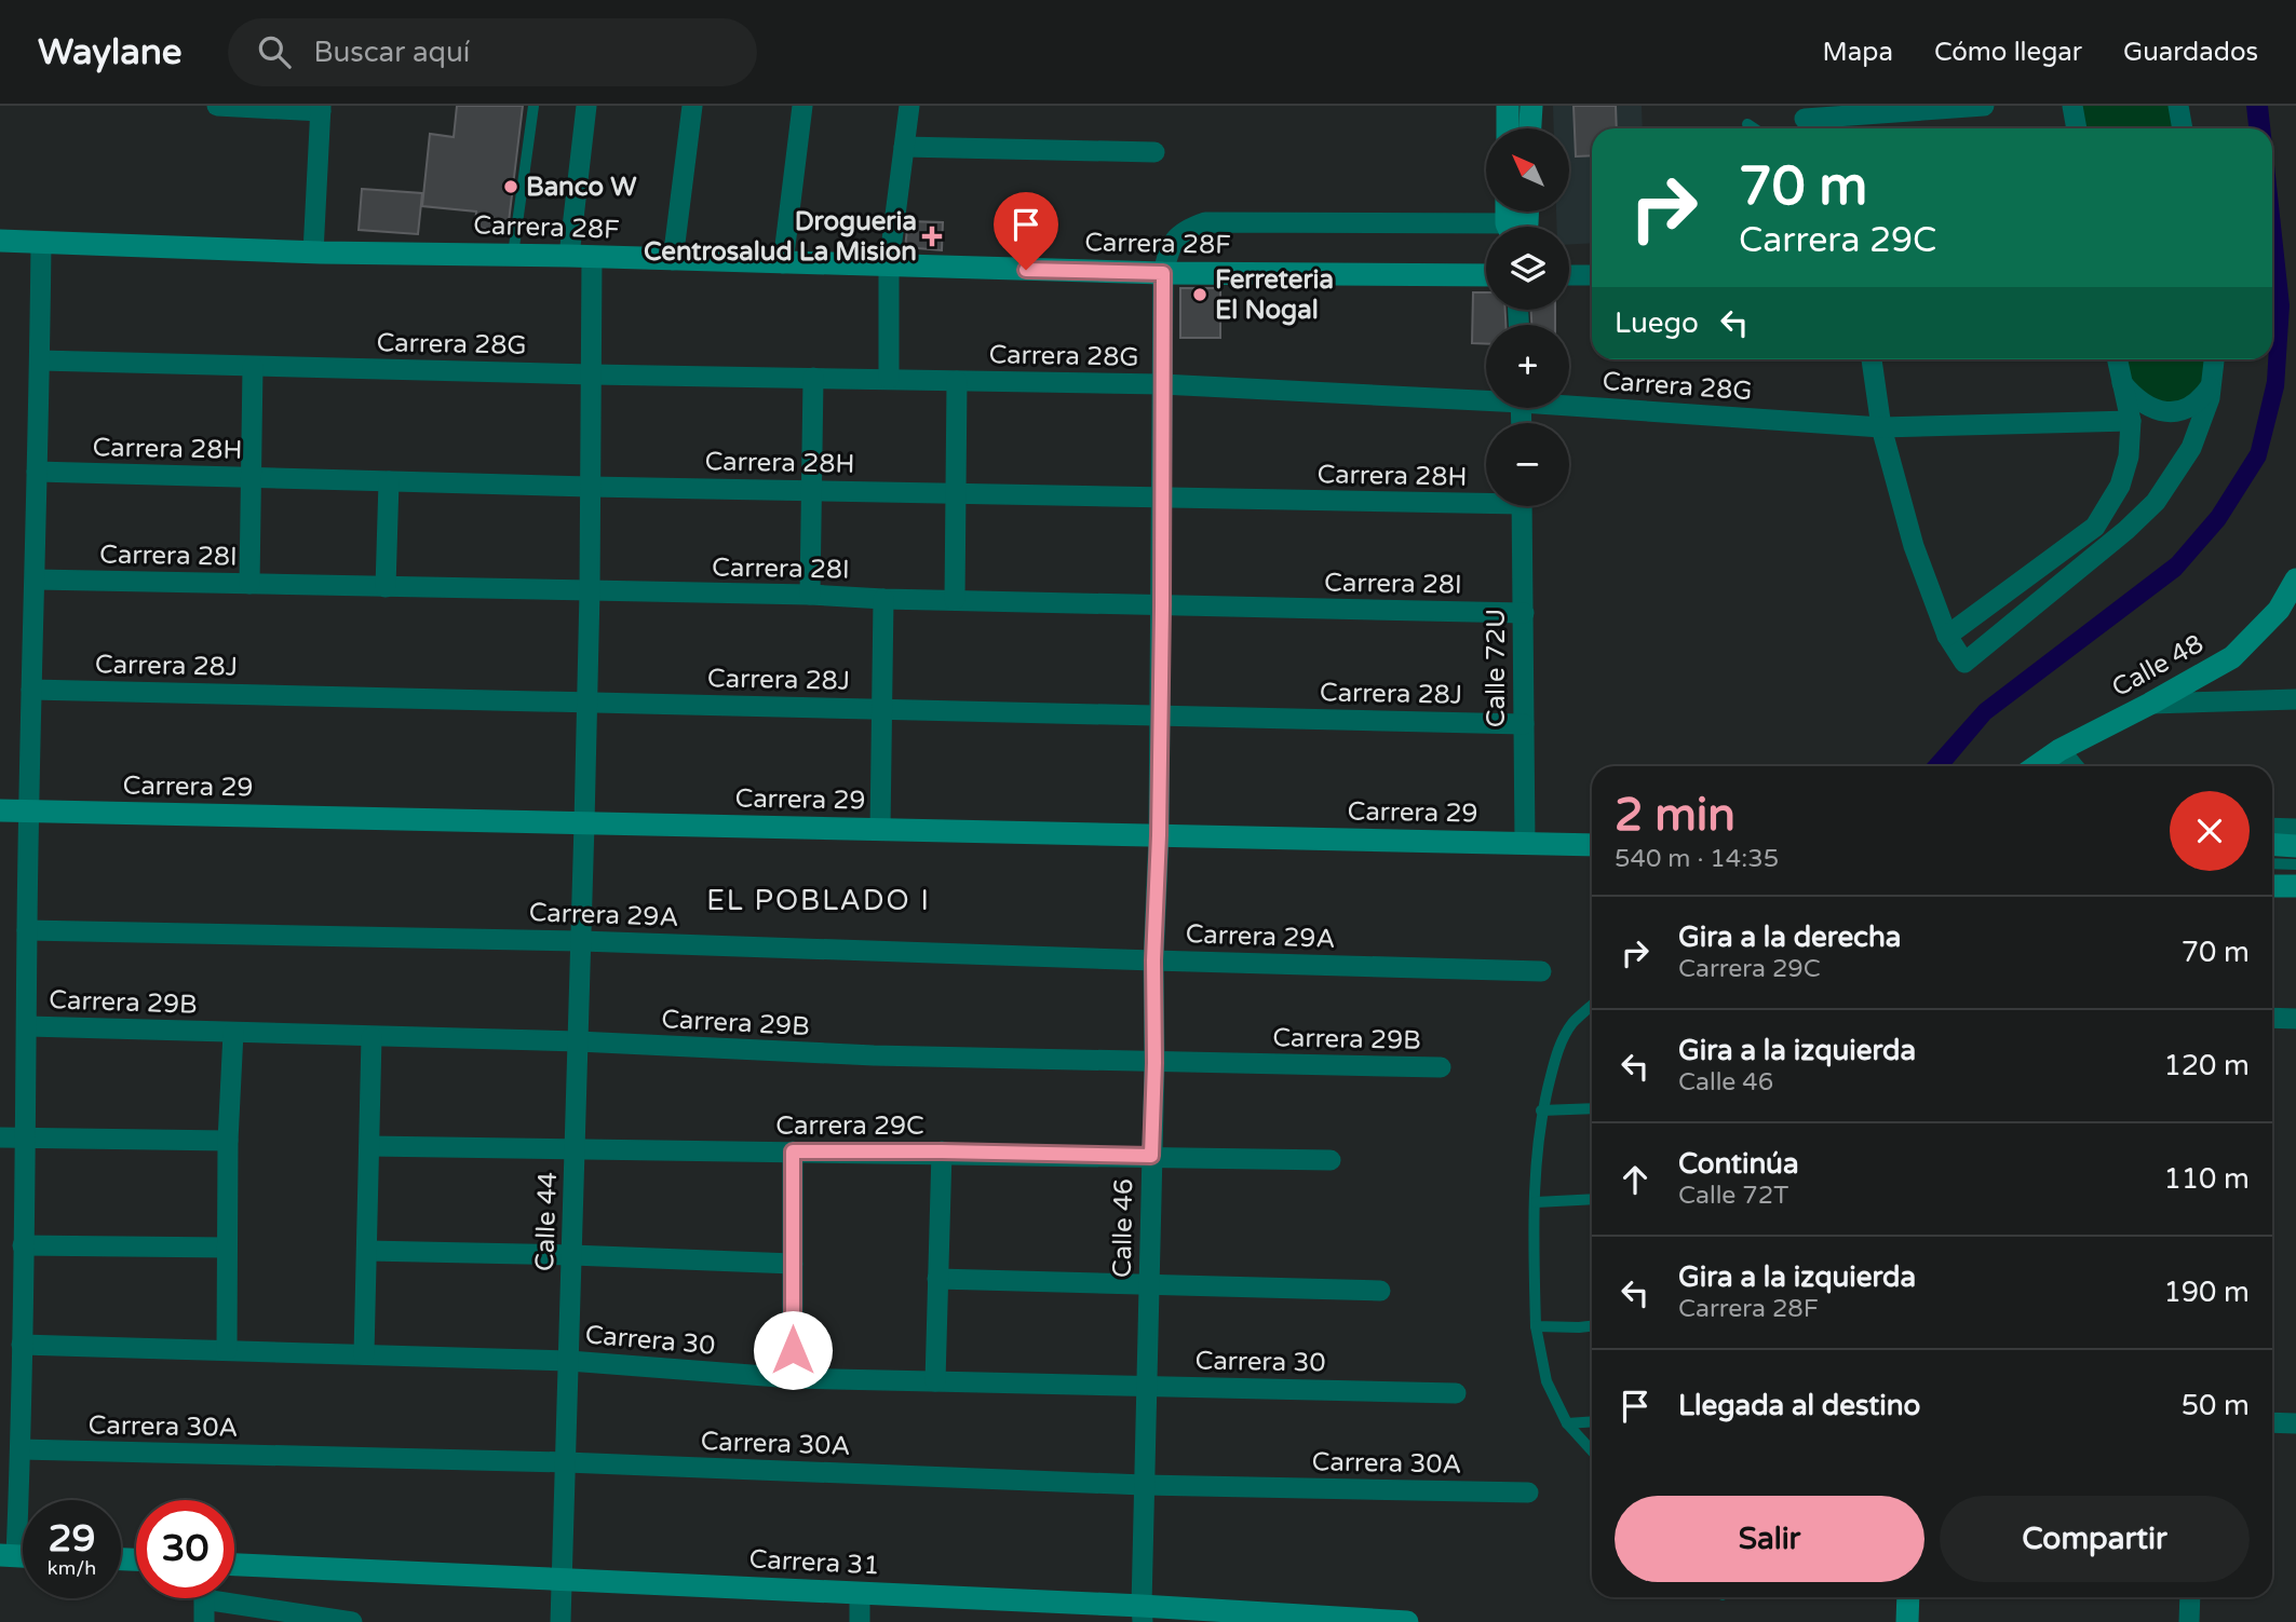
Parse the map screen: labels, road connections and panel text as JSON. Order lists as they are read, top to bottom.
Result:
{
  "streets": {
    "street": [
      "Carrera 28F",
      "Carrera 28G",
      "Carrera 28H",
      "Carrera 28I",
      "Carrera 28J",
      "Calle 48",
      "Calle 72U",
      "Carrera 29",
      "Carrera 29A",
      "Carrera 29B",
      "Carrera 29C",
      "Calle 44",
      "Calle 46",
      "Carrera 30",
      "Carrera 30A",
      "Carrera 31"
    ]
  },
  "crossings": [
    ["Carrera 28F", "Calle 44"],
    ["Carrera 28F", "Calle 46"],
    ["Carrera 28G", "Calle 44"],
    ["Carrera 28G", "Calle 46"],
    ["Carrera 28H", "Calle 44"],
    ["Carrera 28H", "Calle 46"],
    ["Carrera 28I", "Calle 72U"],
    ["Carrera 28I", "Calle 44"],
    ["Carrera 28I", "Calle 46"],
    ["Carrera 28J", "Calle 72U"],
    ["Carrera 28J", "Calle 44"],
    ["Carrera 28J", "Calle 46"],
    ["Calle 72U", "Carrera 29"],
    ["Carrera 29", "Calle 44"],
    ["Carrera 29", "Calle 46"],
    ["Carrera 29A", "Calle 44"],
    ["Carrera 29A", "Calle 46"],
    ["Carrera 29B", "Calle 44"],
    ["Carrera 29B", "Calle 46"],
    ["Carrera 29C", "Calle 44"],
    ["Carrera 29C", "Calle 46"],
    ["Calle 44", "Carrera 30"],
    ["Calle 44", "Carrera 30A"],
    ["Calle 44", "Carrera 31"],
    ["Calle 46", "Carrera 30"],
    ["Calle 46", "Carrera 30A"],
    ["Calle 46", "Carrera 31"]
  ],
  "districts": ["EL POBLADO I"],
  "places": {
    "other": ["Banco W", "Ferreteria El Nogal"],
    "health": ["Drogueria Centrosalud La Mision"]
  },
  "north": "top left",
  "page": {
    "header": "Waylane",
    "search": "Buscar aquí",
    "nav": ["Mapa", "Cómo llegar", "Guardados"],
    "map_buttons": ["+", "−"],
    "turn": ["70 m", "Carrera 29C"],
    "then": "Luego",
    "heading": ["2 min", "540 m · 14:35"],
    "list": [
      {
        "name": "Gira a la derecha",
        "note": "Carrera 29C",
        "value": "70 m"
      },
      {
        "name": "Gira a la izquierda",
        "note": "Calle 46",
        "value": "120 m"
      },
      {
        "name": "Continúa",
        "note": "Calle 72T",
        "value": "110 m"
      },
      {
        "name": "Gira a la izquierda",
        "note": "Carrera 28F",
        "value": "190 m"
      },
      {
        "name": "Llegada al destino",
        "value": "50 m"
      }
    ],
    "buttons": ["Salir", "Compartir"],
    "speed": "29 km/h",
    "limit": "30"
  }
}
